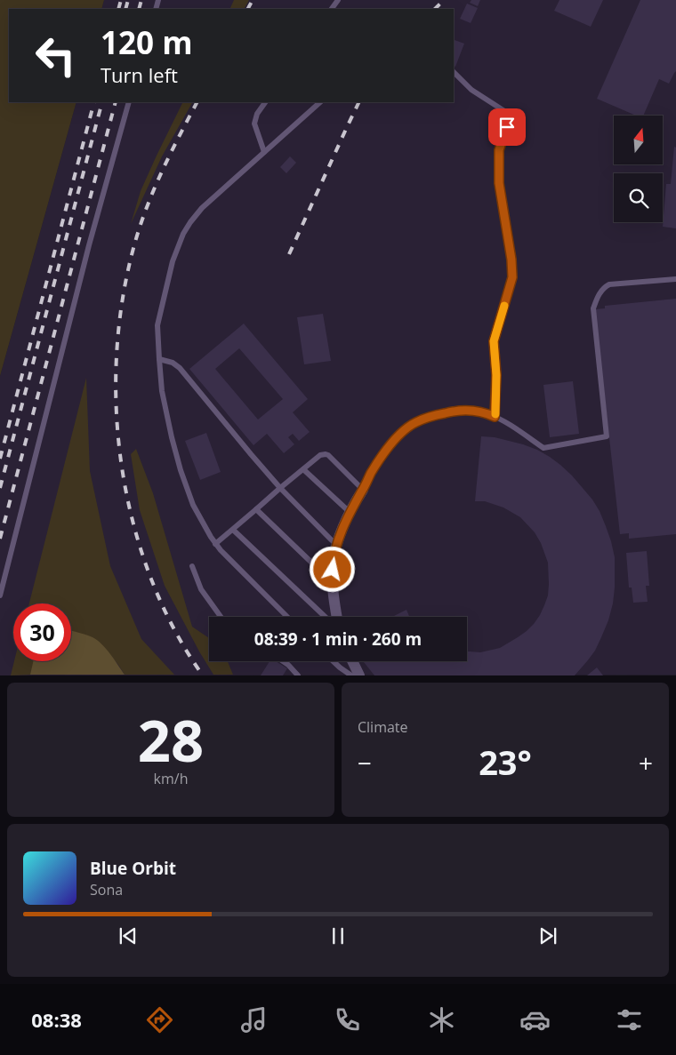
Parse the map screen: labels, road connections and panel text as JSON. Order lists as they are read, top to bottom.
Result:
{
  "north": "top",
  "page": {
    "turn": ["120 m", "Turn left"],
    "limit": "30",
    "trip": "08:39 · 1 min · 260 m",
    "tile": [
      ["28", "km/h"],
      "Climate"
    ],
    "heat": ["−", "23°", "+"],
    "song": ["Blue Orbit", "Sona"],
    "tabs": "08:38"
  }
}
